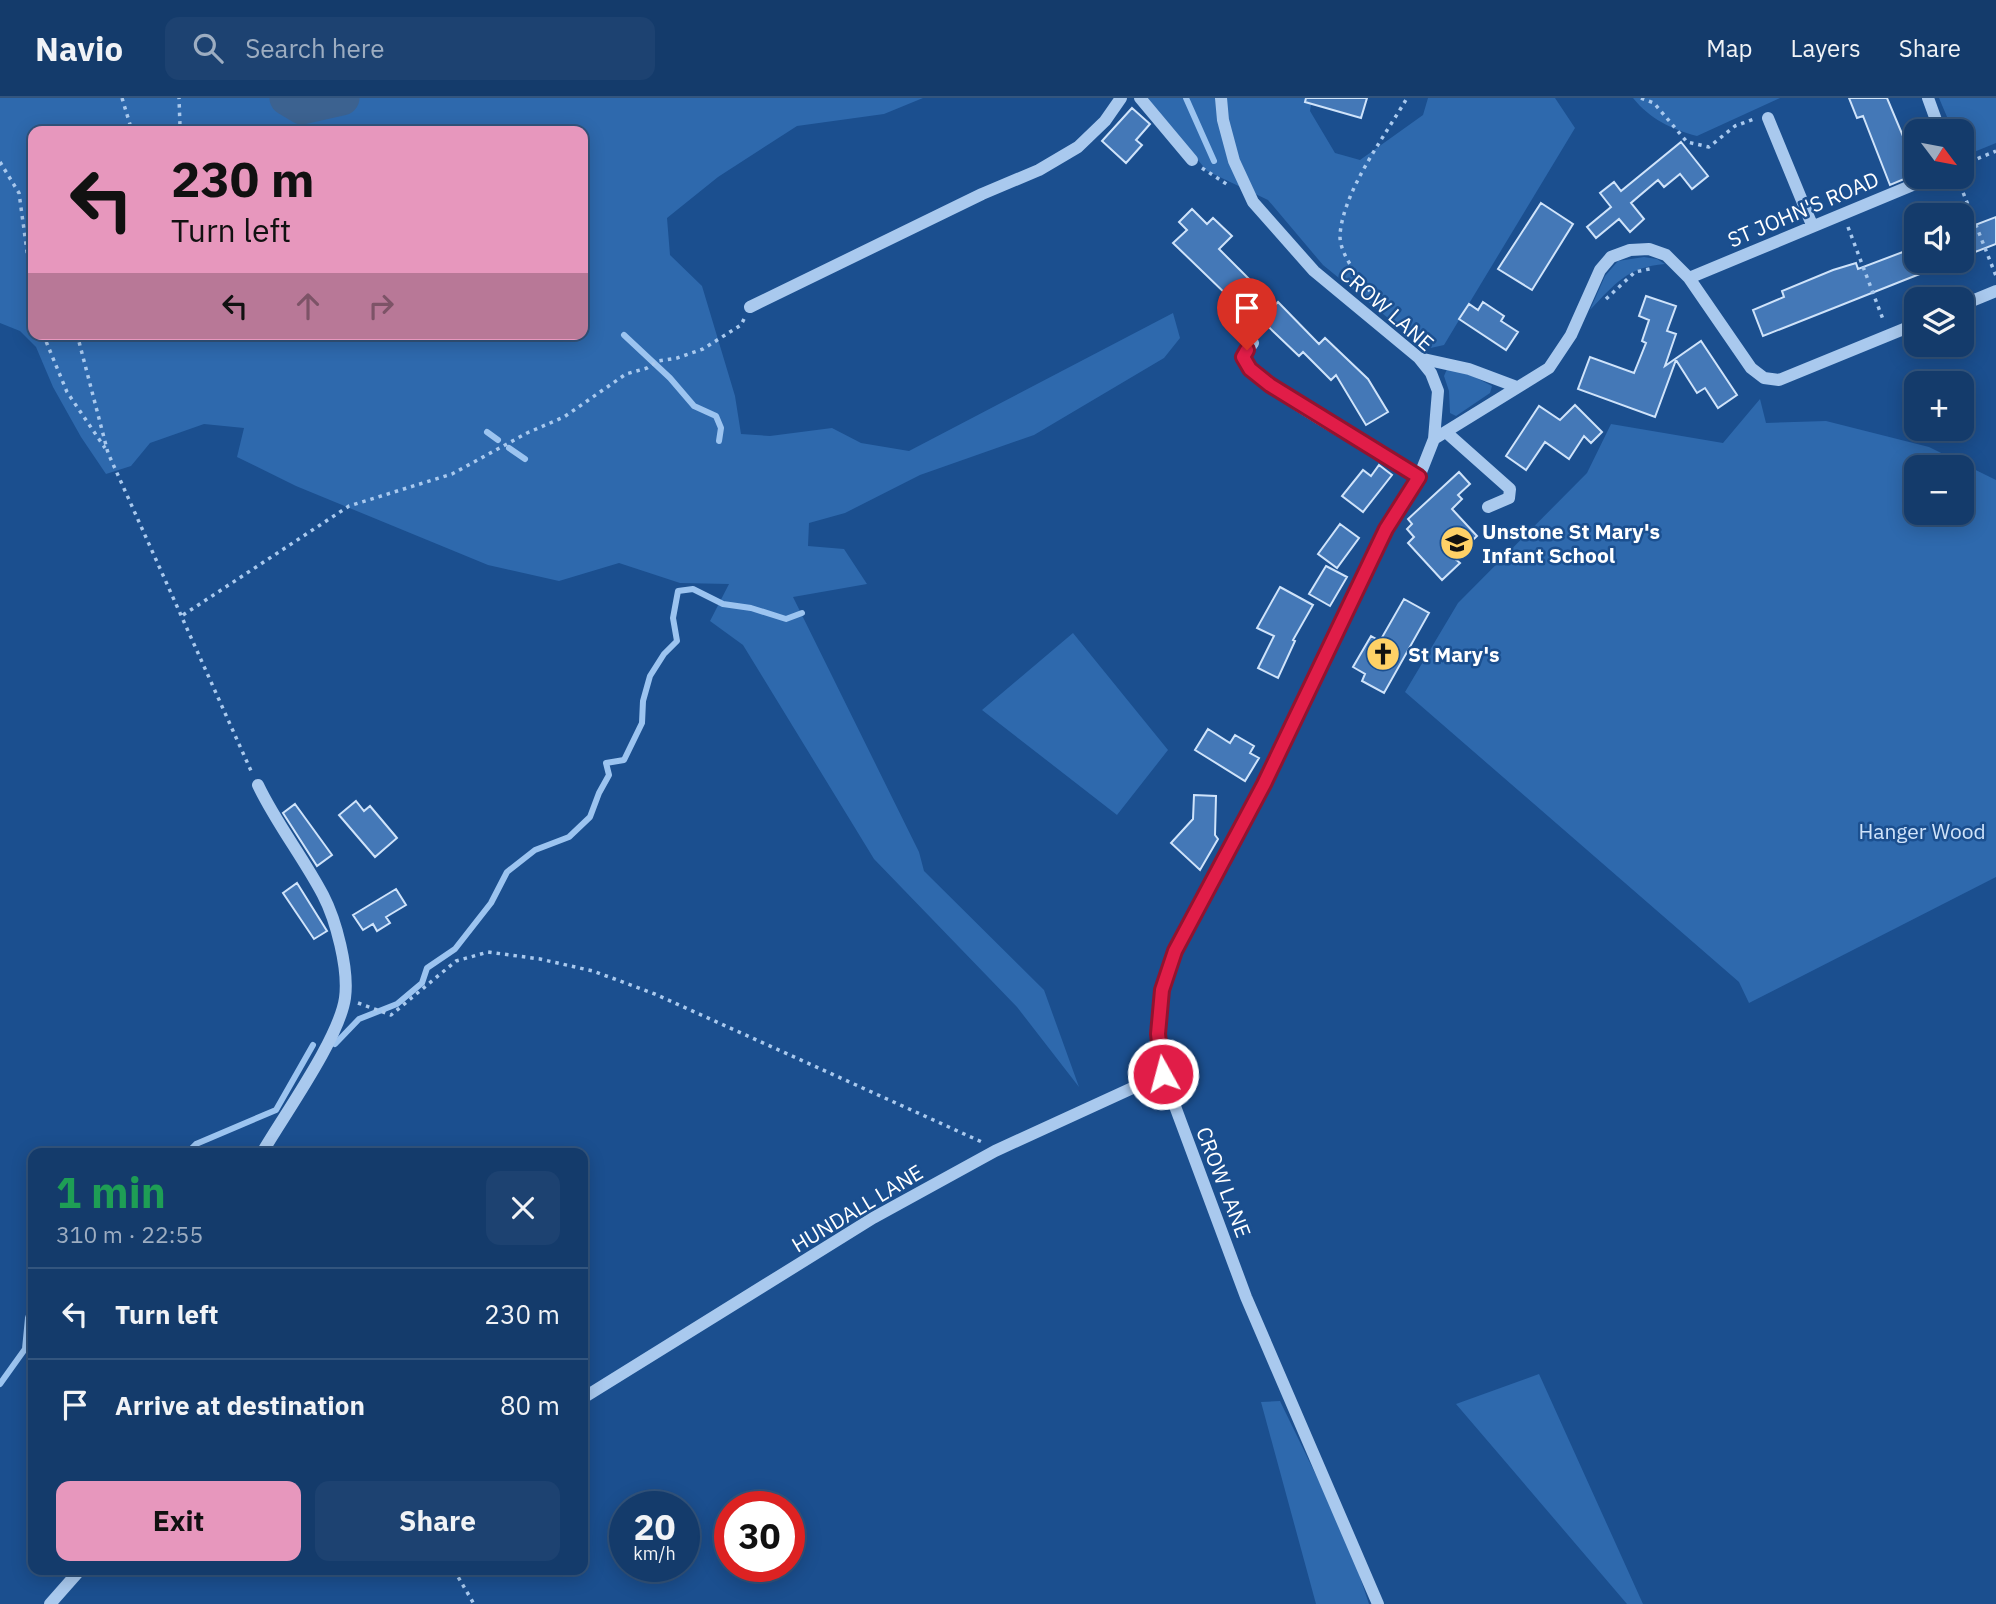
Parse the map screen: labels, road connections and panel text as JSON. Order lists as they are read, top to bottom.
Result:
{
  "streets": {
    "street": ["ST JOHN'S ROAD", "CROW LANE", "HUNDALL LANE"]
  },
  "crossings": [
    ["CROW LANE", "HUNDALL LANE"]
  ],
  "parks": ["Hanger Wood"],
  "places": {
    "school or university": ["Unstone St Mary's Infant School"],
    "church": ["St Mary's"]
  },
  "north": "bottom right",
  "page": {
    "header": "Navio",
    "search": "Search here",
    "nav": ["Map", "Layers", "Share"],
    "map_buttons": ["+", "−"],
    "turn": ["230 m", "Turn left"],
    "heading": ["1 min", "310 m · 22:55"],
    "list": [
      {
        "name": "Turn left",
        "value": "230 m"
      },
      {
        "name": "Arrive at destination",
        "value": "80 m"
      }
    ],
    "buttons": ["Exit", "Share"],
    "speed": "20 km/h",
    "limit": "30"
  }
}
